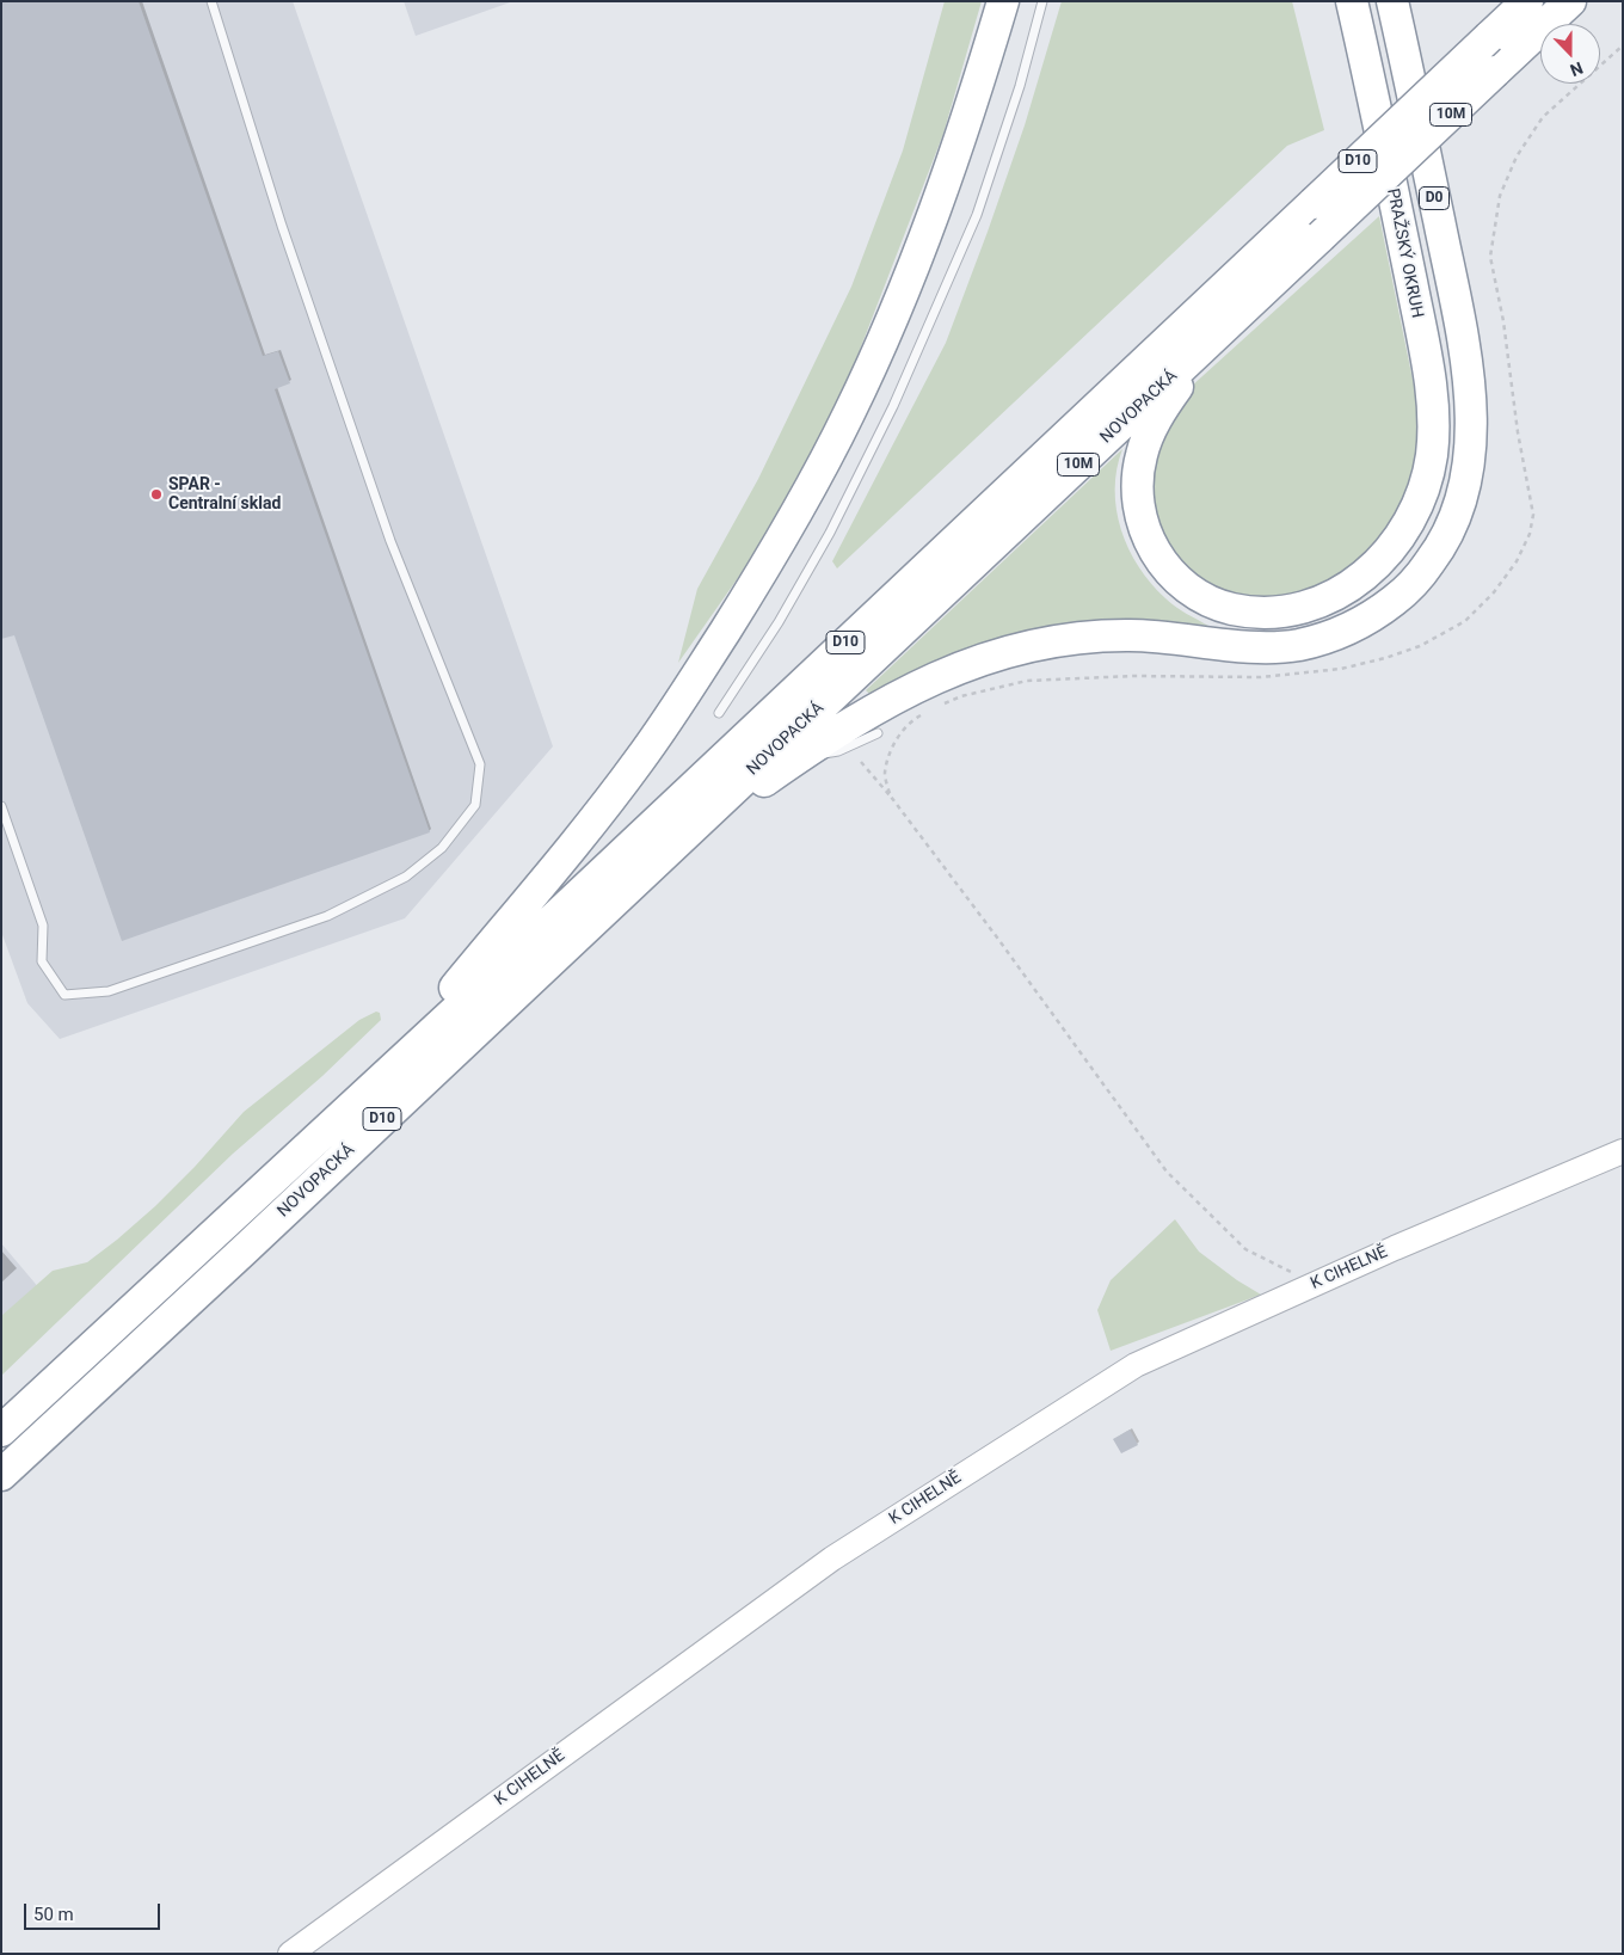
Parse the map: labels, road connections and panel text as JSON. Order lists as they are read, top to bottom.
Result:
{
  "streets": {
    "highway": [
      "10M",
      "D10",
      "D0",
      "PRAŽSKÝ OKRUH",
      "NOVOPACKÁ"
    ],
    "street": ["K CIHELNĚ"]
  },
  "crossings": [
    ["PRAŽSKÝ OKRUH", "NOVOPACKÁ"]
  ],
  "places": ["SPAR - Centralní sklad"],
  "scale_bar": "50 m",
  "north": "bottom"
}
